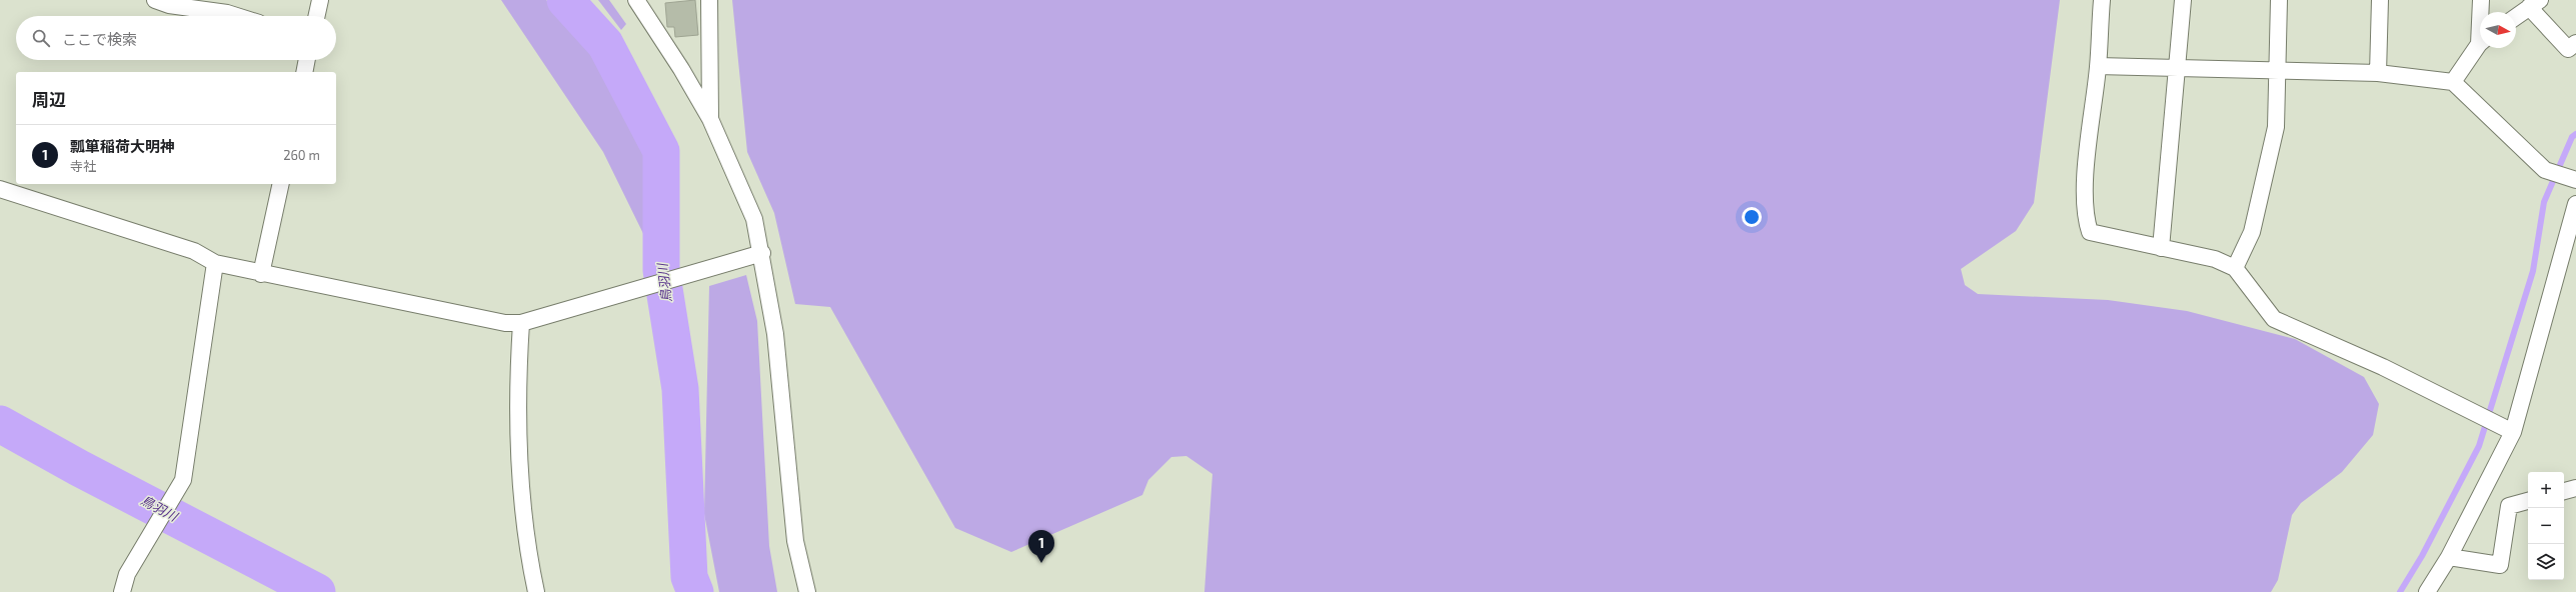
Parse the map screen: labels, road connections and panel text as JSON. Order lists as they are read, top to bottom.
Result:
{
  "water": ["鳥羽川"],
  "north": "right",
  "page": {
    "search": "ここで検索",
    "heading": "周辺",
    "list": [
      {
        "mark": "1",
        "name": "瓢箪稲荷大明神",
        "note": "寺社",
        "value": "260 m"
      }
    ],
    "map_buttons": ["+", "−"],
    "pins": "1"
  }
}
